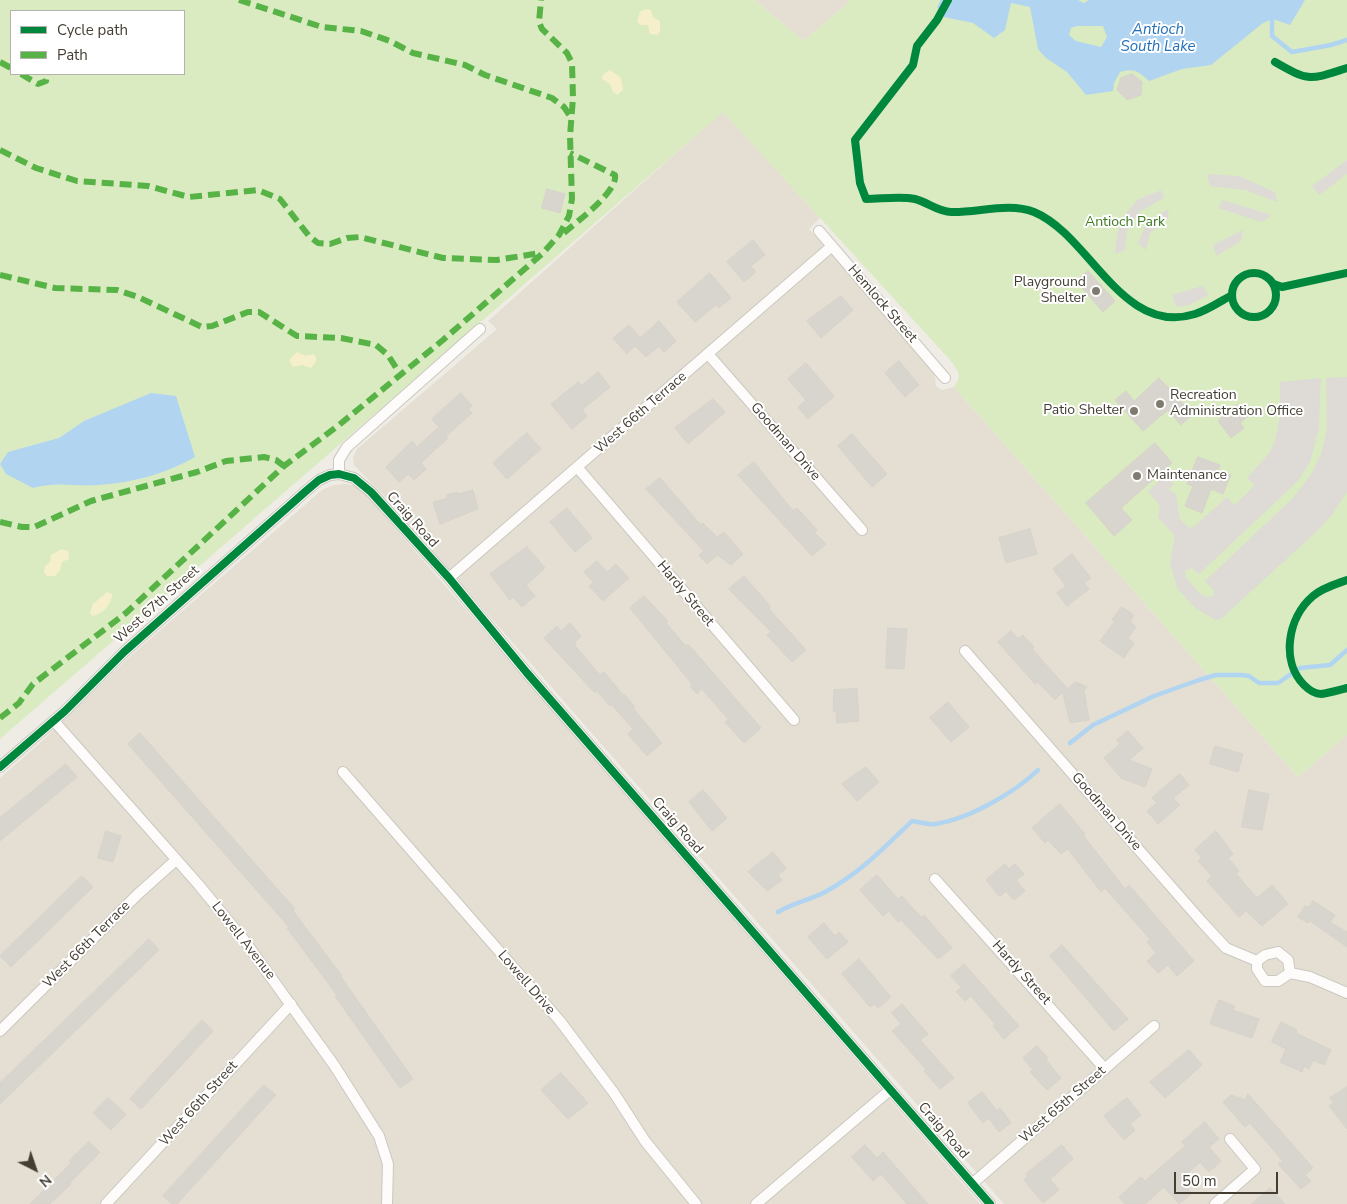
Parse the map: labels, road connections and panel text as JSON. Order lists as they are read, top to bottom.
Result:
{
  "streets": {
    "street": [
      "Hemlock Street",
      "West 66th Terrace",
      "Goodman Drive",
      "Craig Road",
      "Hardy Street",
      "West 67th Street",
      "Lowell Avenue",
      "Lowell Drive",
      "West 66th Street",
      "West 65th Street"
    ]
  },
  "crossings": [
    ["Hemlock Street", "West 66th Terrace"],
    ["West 66th Terrace", "Goodman Drive"],
    ["West 66th Terrace", "Craig Road"],
    ["West 66th Terrace", "Hardy Street"],
    ["West 66th Terrace", "Lowell Avenue"],
    ["Craig Road", "West 67th Street"],
    ["Craig Road", "West 65th Street"],
    ["Hardy Street", "West 65th Street"],
    ["West 67th Street", "Lowell Avenue"],
    ["Lowell Avenue", "West 66th Street"]
  ],
  "water": ["Antioch South Lake"],
  "parks": ["Antioch Park"],
  "places": [
    "Playground Shelter",
    "Recreation Administration Office",
    "Patio Shelter",
    "Maintenance"
  ],
  "legend": ["Cycle path", "Path"],
  "scale_bar": "50 m",
  "north": "bottom right"
}
